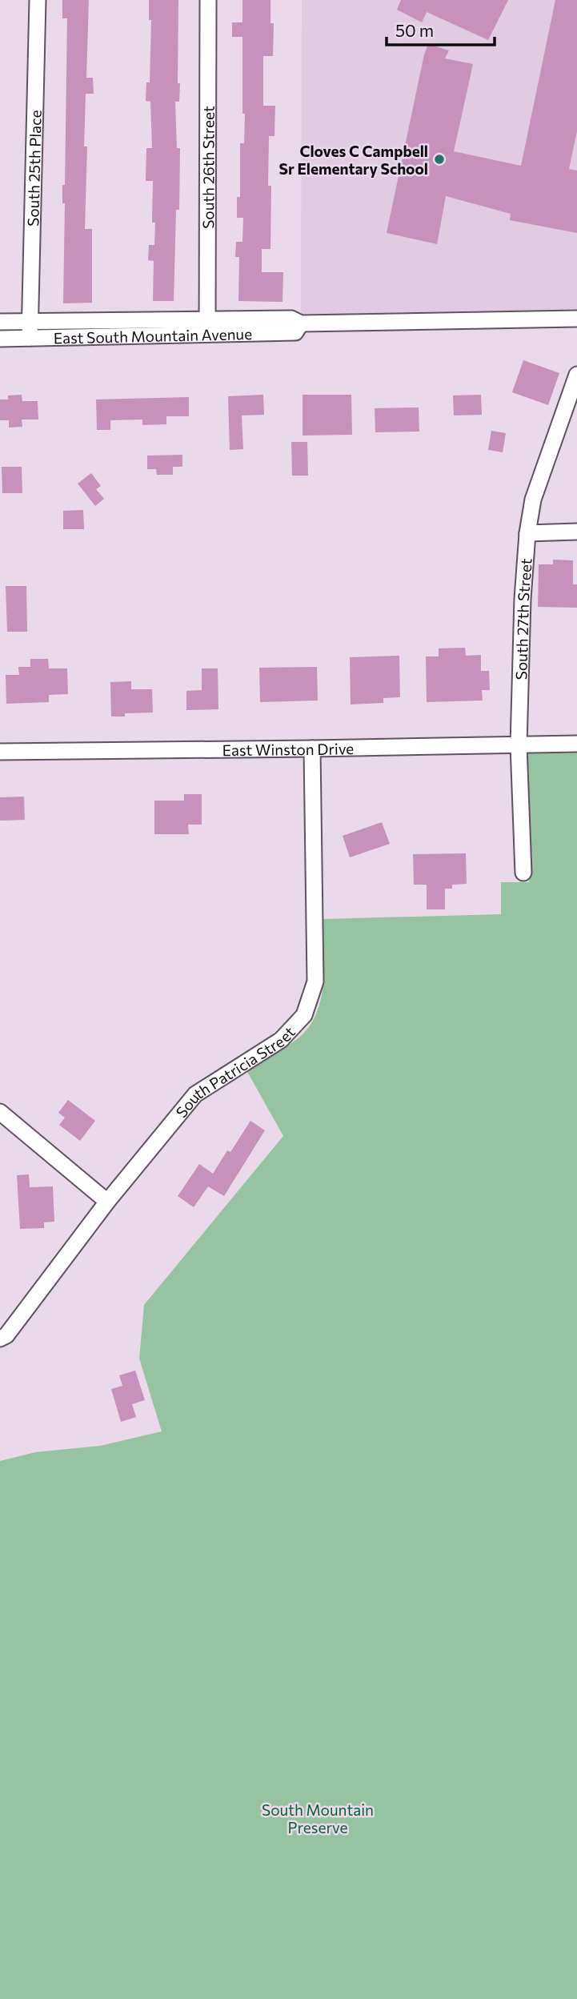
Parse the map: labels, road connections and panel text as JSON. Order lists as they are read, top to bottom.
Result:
{
  "streets": {
    "street": [
      "South 26th Street",
      "South 25th Place",
      "East South Mountain Avenue",
      "South 27th Street",
      "East Winston Drive",
      "South Patricia Street"
    ]
  },
  "crossings": [
    ["South 26th Street", "East South Mountain Avenue"],
    ["South 25th Place", "East South Mountain Avenue"],
    ["South 27th Street", "East Winston Drive"],
    ["East Winston Drive", "South Patricia Street"]
  ],
  "parks": ["South Mountain Preserve"],
  "places": ["Cloves C Campbell Sr Elementary School"],
  "scale_bar": "50 m"
}
